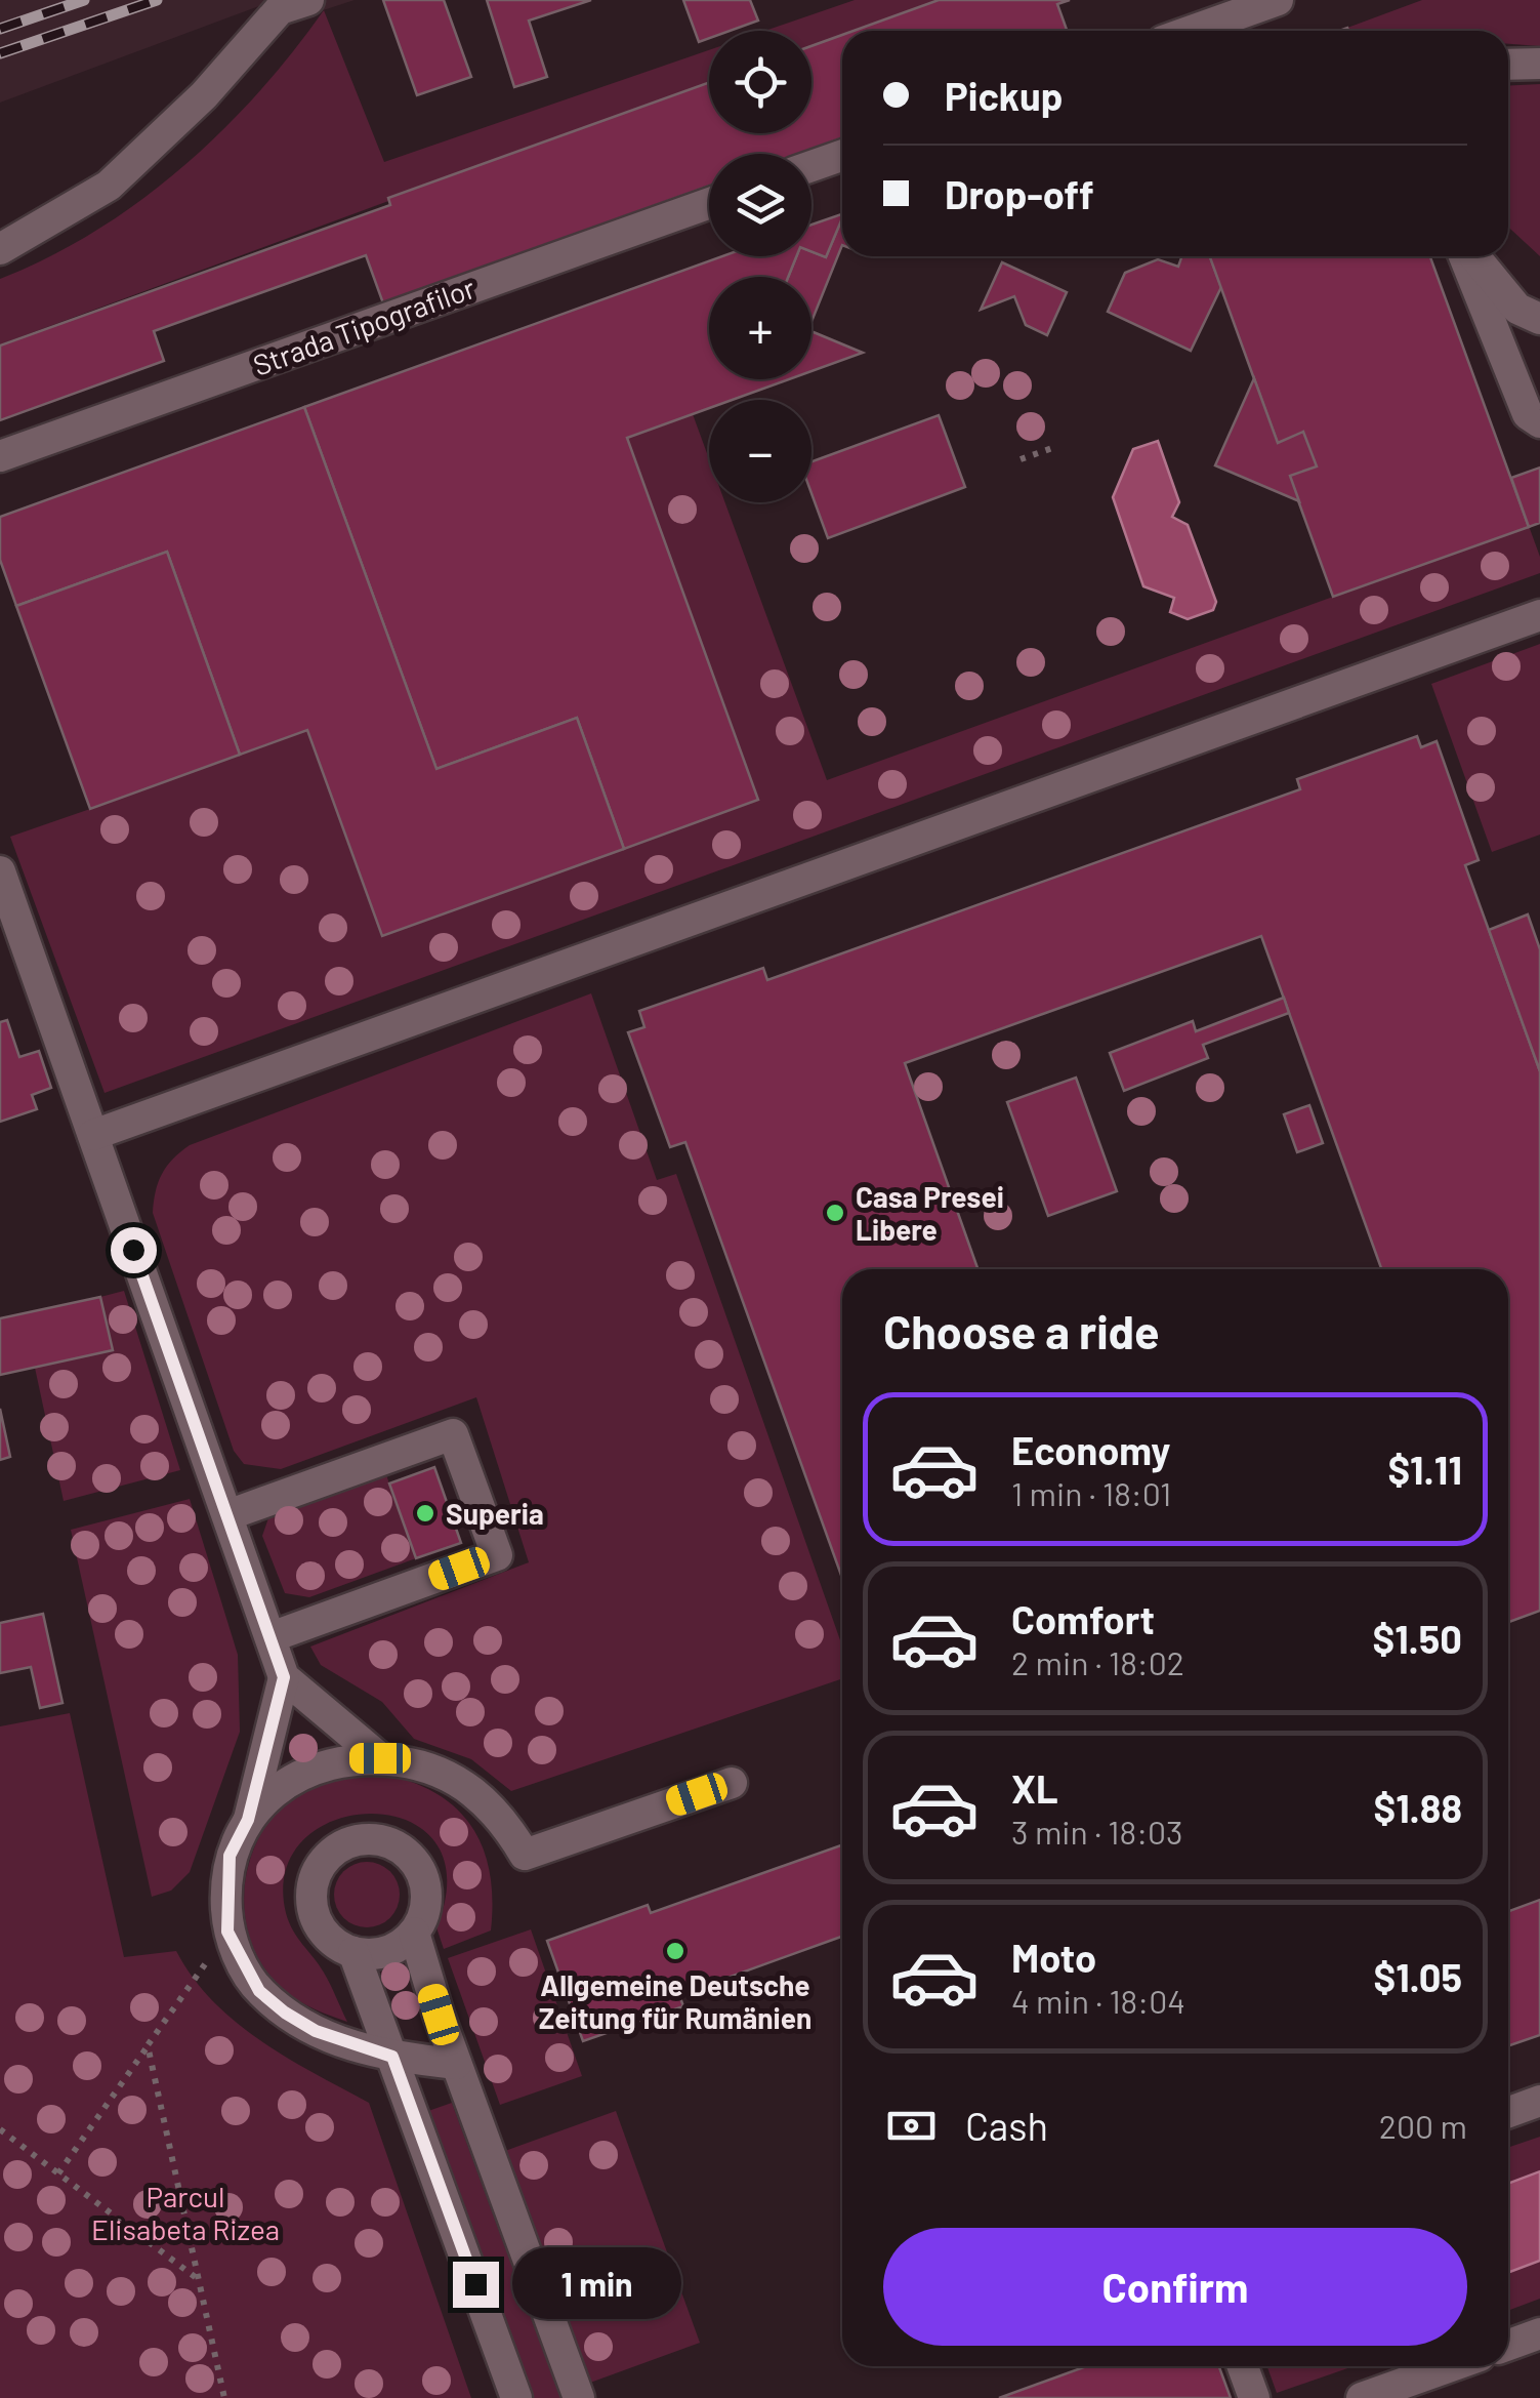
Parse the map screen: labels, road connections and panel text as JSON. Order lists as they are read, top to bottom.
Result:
{
  "streets": {
    "street": ["Strada Tipografilor"]
  },
  "parks": ["Parcul Elisabeta Rizea"],
  "places": ["Casa Presei Libere", "Superia", "Allgemeine Deutsche Zeitung für Rumänien"],
  "page": {
    "map_buttons": ["+", "−"],
    "banner": ["Pickup", "Drop-off"],
    "heading": "Choose a ride",
    "list": [
      {
        "name": "Economy",
        "note": "1 min · 18:01",
        "value": "$1.11"
      },
      {
        "name": "Comfort",
        "note": "2 min · 18:02",
        "value": "$1.50"
      },
      {
        "name": "XL",
        "note": "3 min · 18:03",
        "value": "$1.88"
      },
      {
        "name": "Moto",
        "note": "4 min · 18:04",
        "value": "$1.05"
      }
    ],
    "pay": ["Cash", "200 m"],
    "buttons": "Confirm",
    "bubble": "1 min"
  }
}
